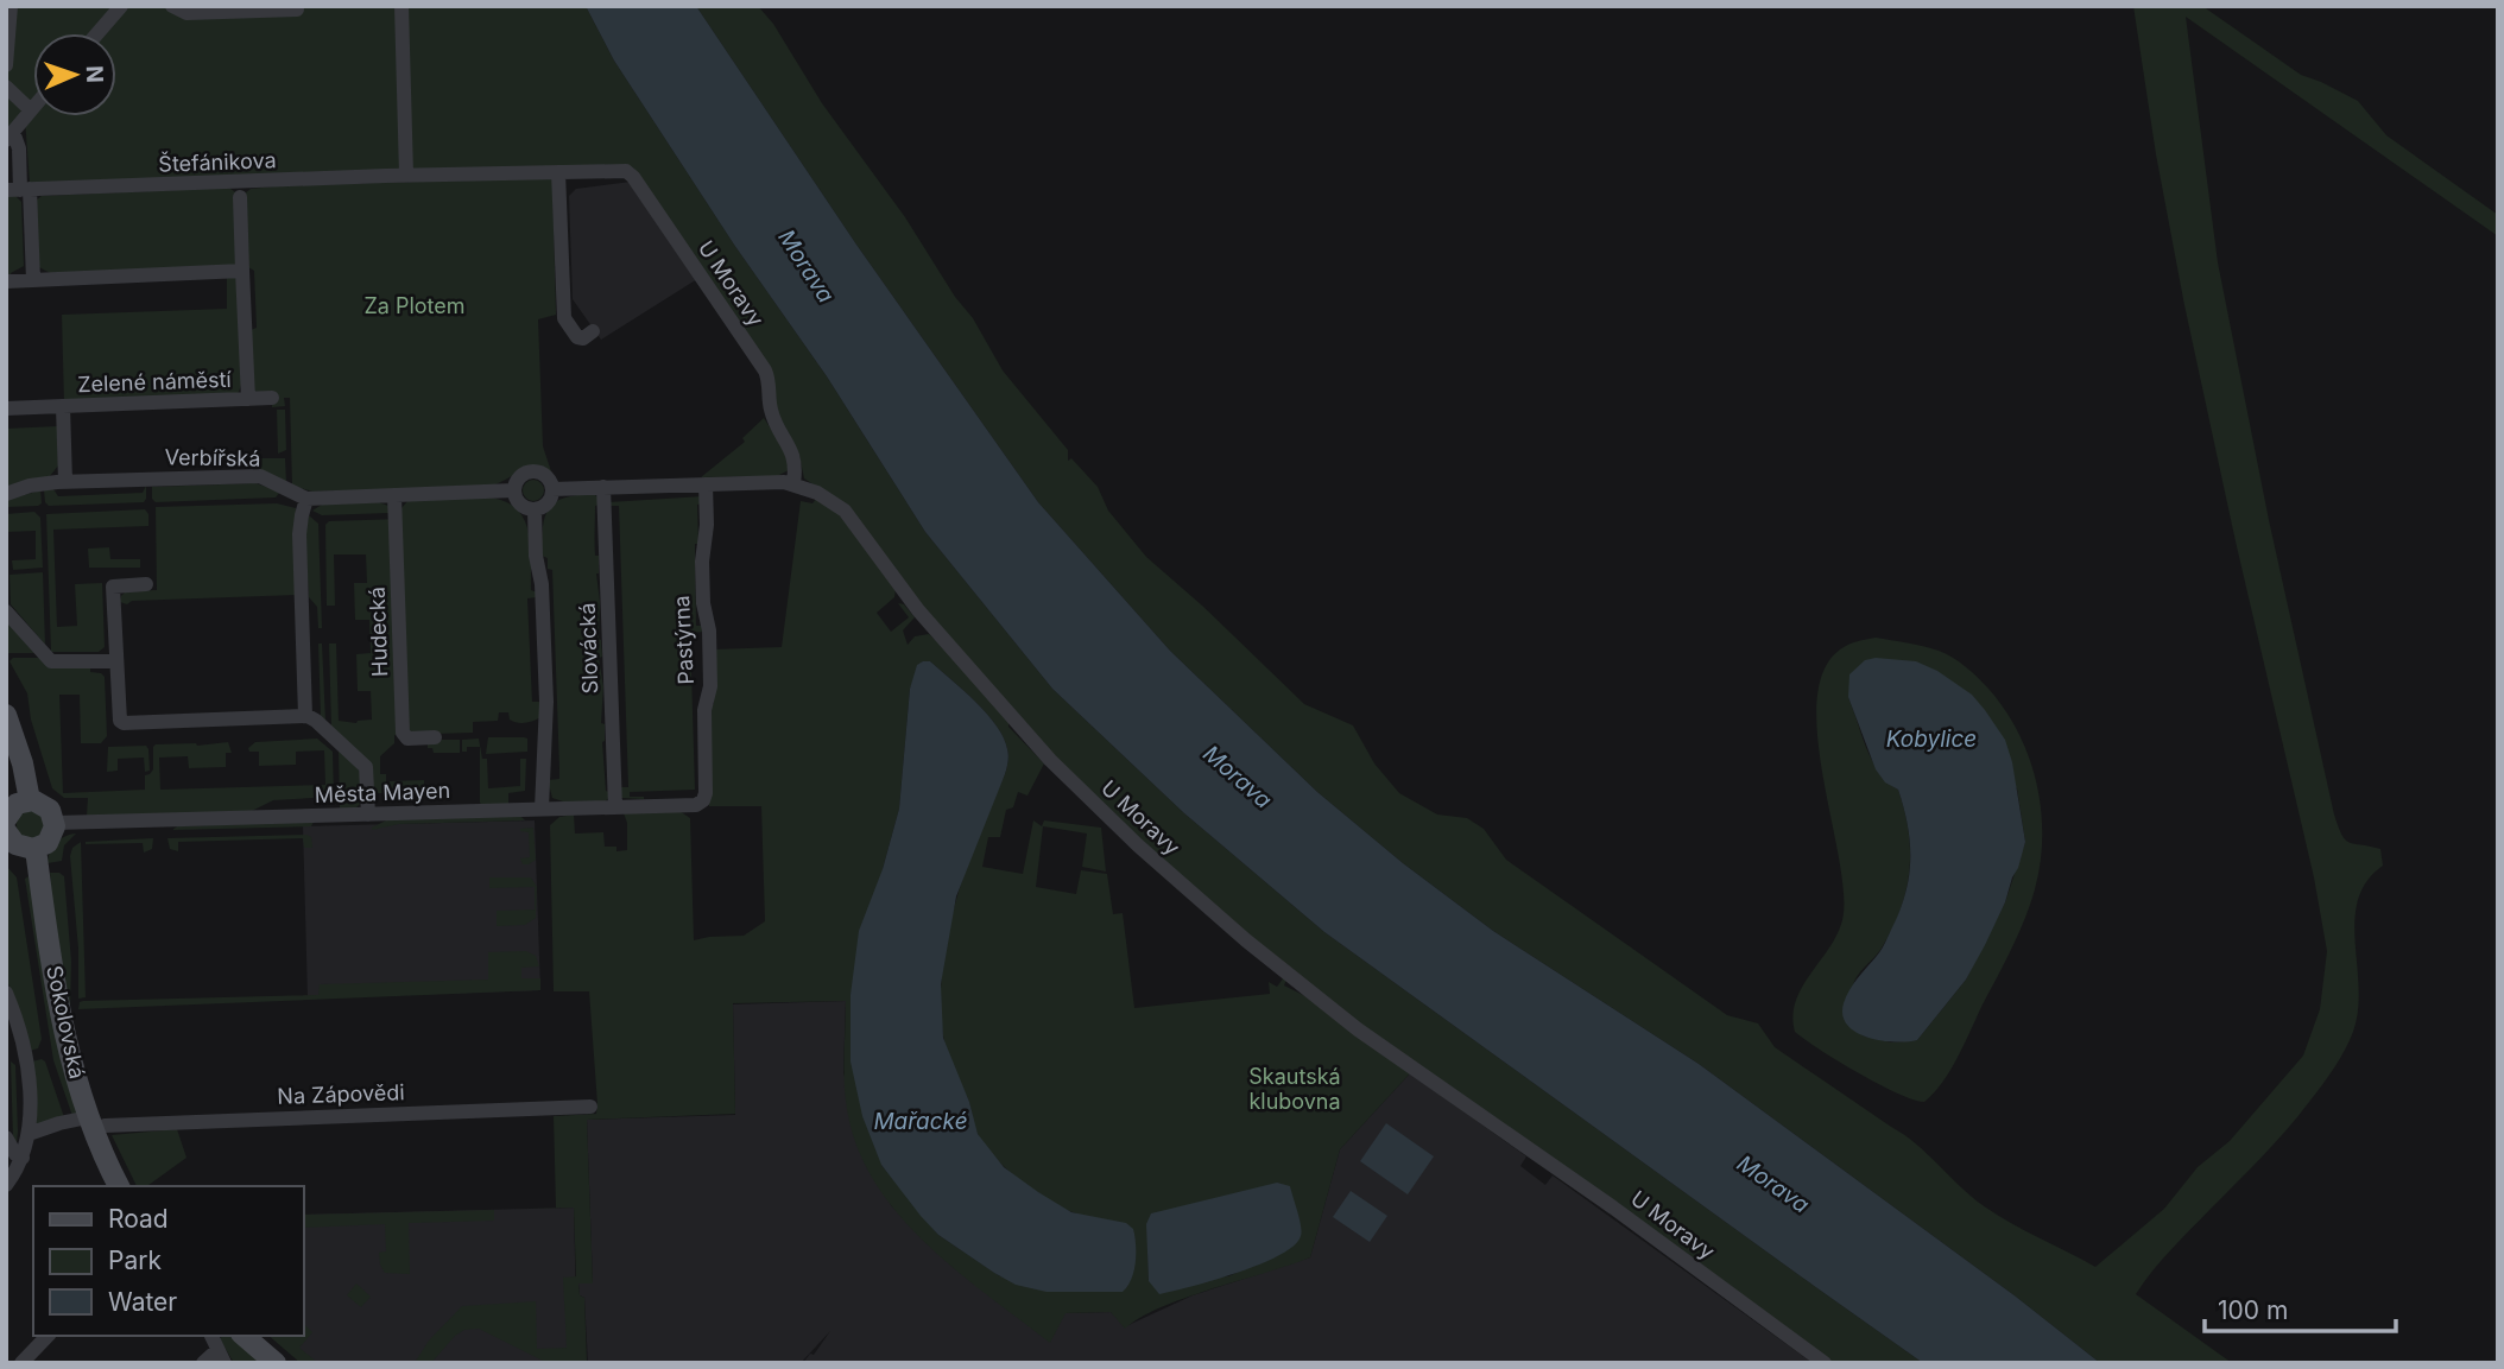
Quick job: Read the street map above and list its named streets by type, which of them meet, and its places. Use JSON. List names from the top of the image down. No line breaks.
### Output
{"streets":{"main road":["Sokolovská"],"street":["Štefánikova","U Moravy","Zelené náměstí","Verbířská","Hudecká","Pastýrna","Slovácká","Města Mayen","Na Zápovědi"]},"crossings":[["Štefánikova","U Moravy"],["Štefánikova","Zelené náměstí"],["Zelené náměstí","Verbířská"],["Verbířská","Hudecká"],["Pastýrna","Města Mayen"],["Slovácká","Města Mayen"],["Sokolovská","Na Zápovědi"]],"water":["Morava","Kobylice","Mařacké"],"parks":["Za Plotem","Skautská klubovna"],"legend":["Road","Park","Water"],"scale_bar":"100 m","north":"right"}
